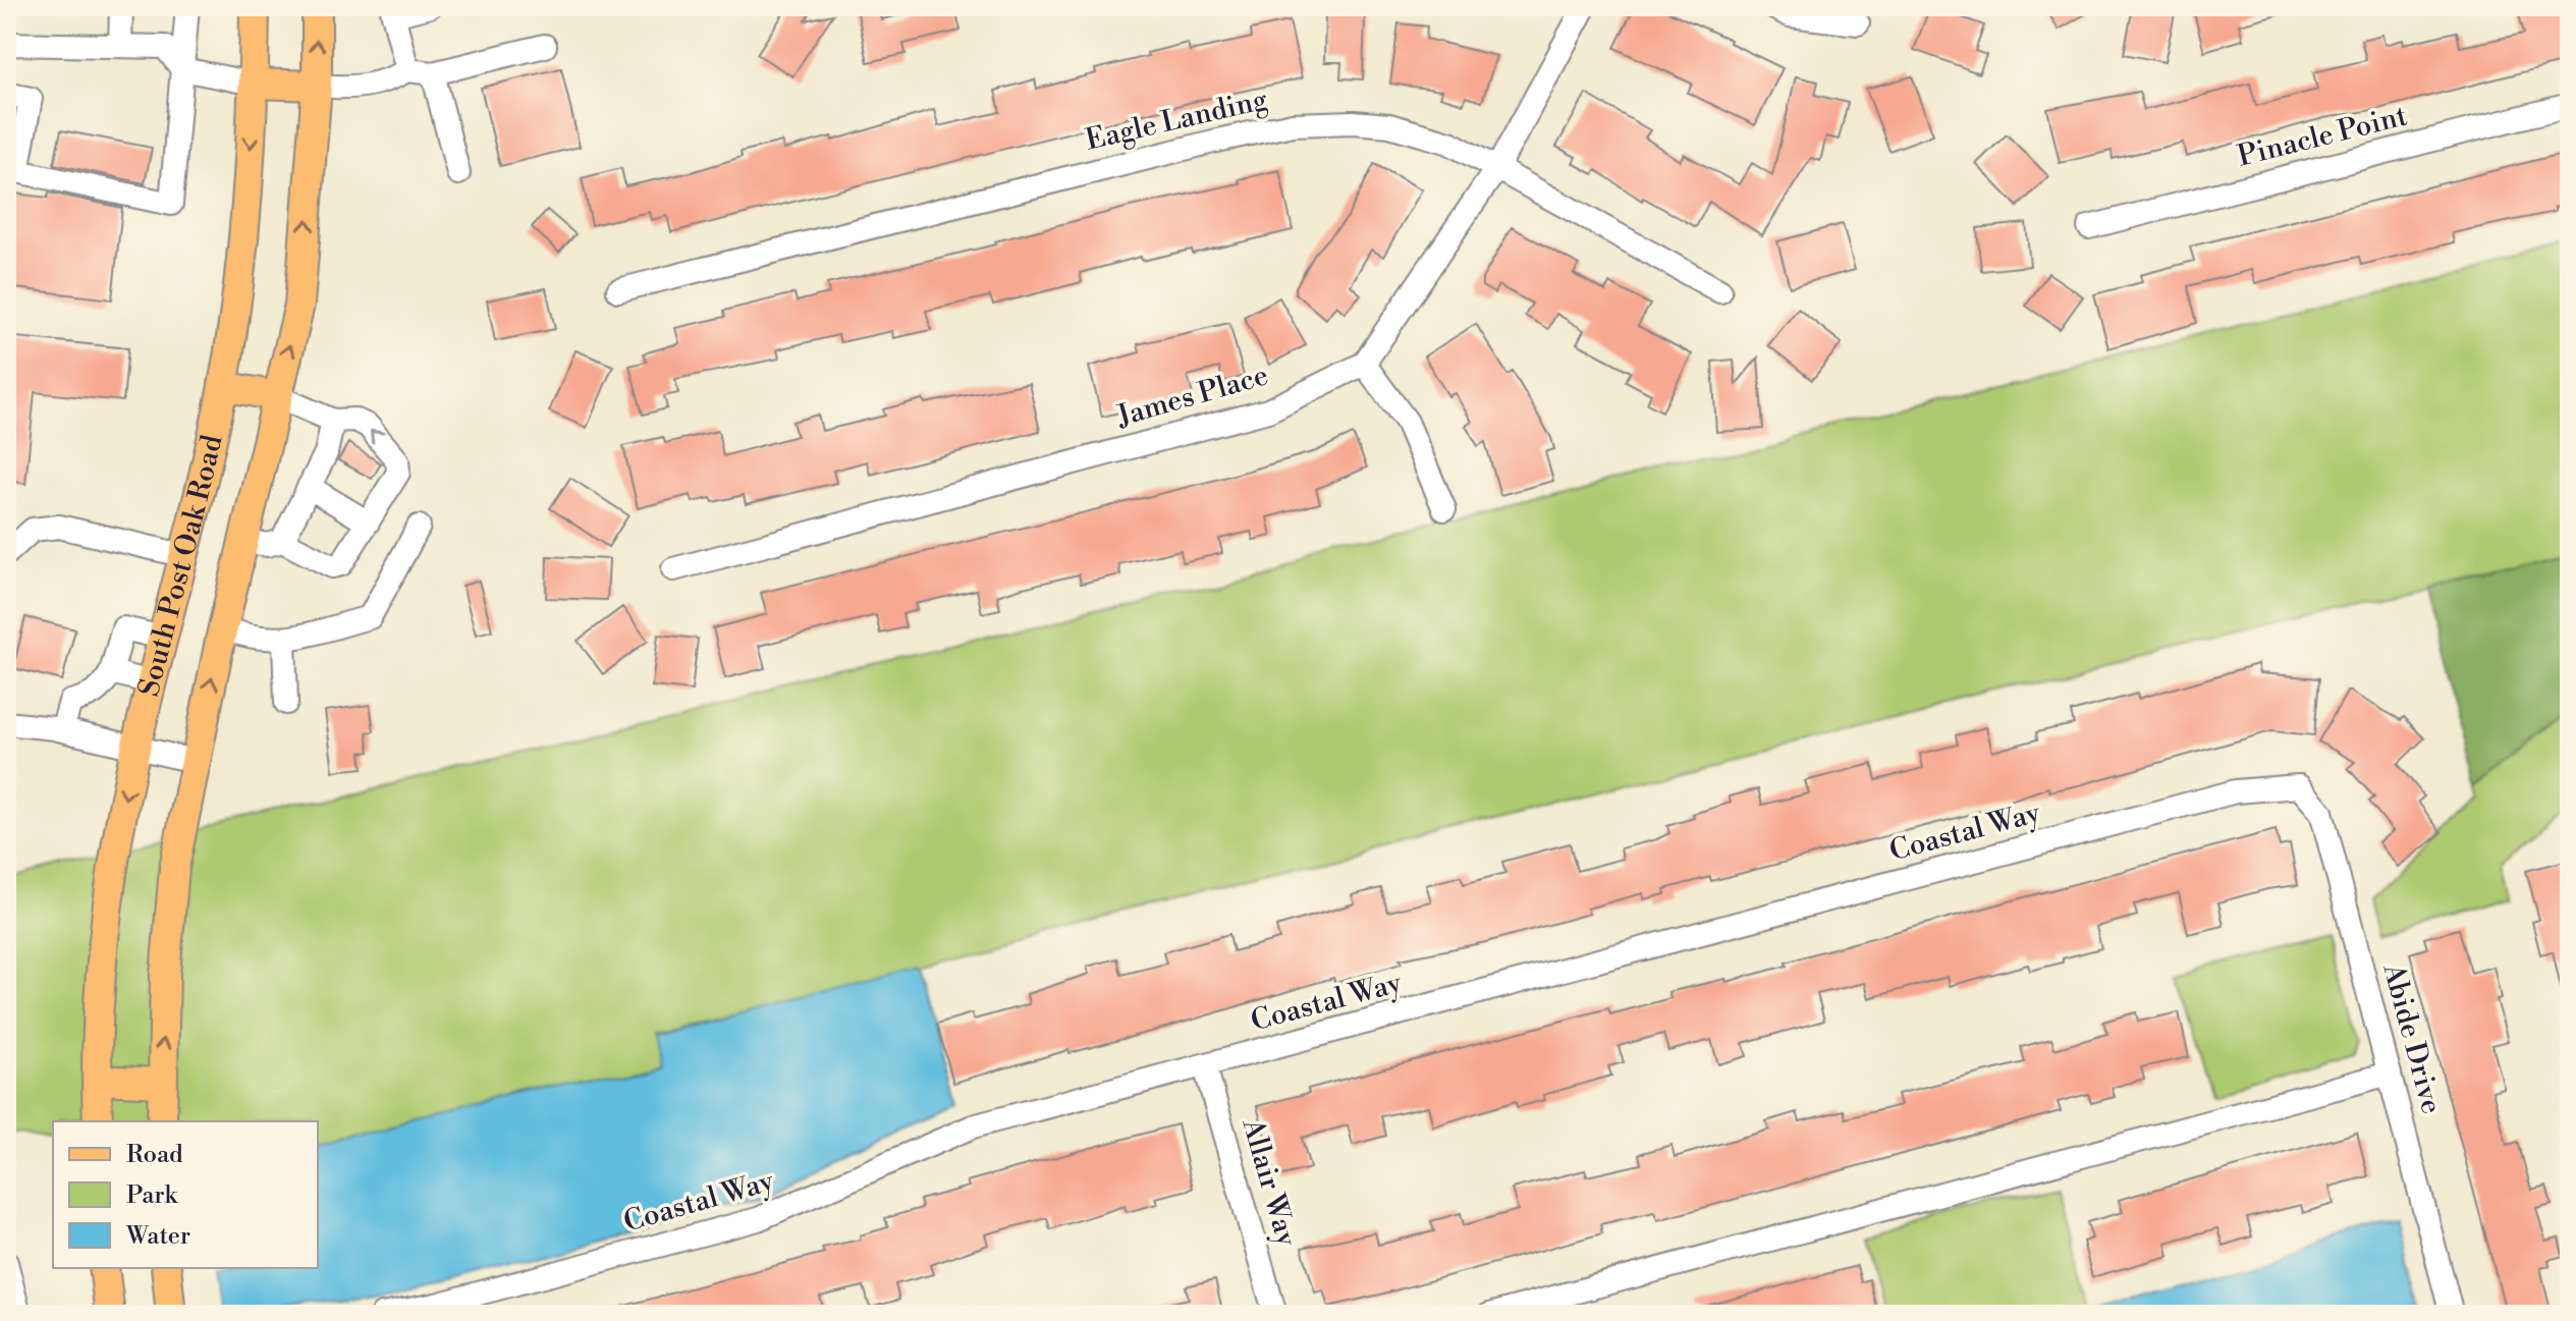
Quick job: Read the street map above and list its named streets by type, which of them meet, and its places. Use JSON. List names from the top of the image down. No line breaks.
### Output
{"streets":{"main road":["South Post Oak Road"],"street":["Eagle Landing","Pinacle Point","James Place","Coastal Way","Abide Drive","Allair Way"]},"crossings":[["Eagle Landing","James Place"],["Coastal Way","Abide Drive"],["Coastal Way","Allair Way"]],"legend":["Road","Park","Water"]}
